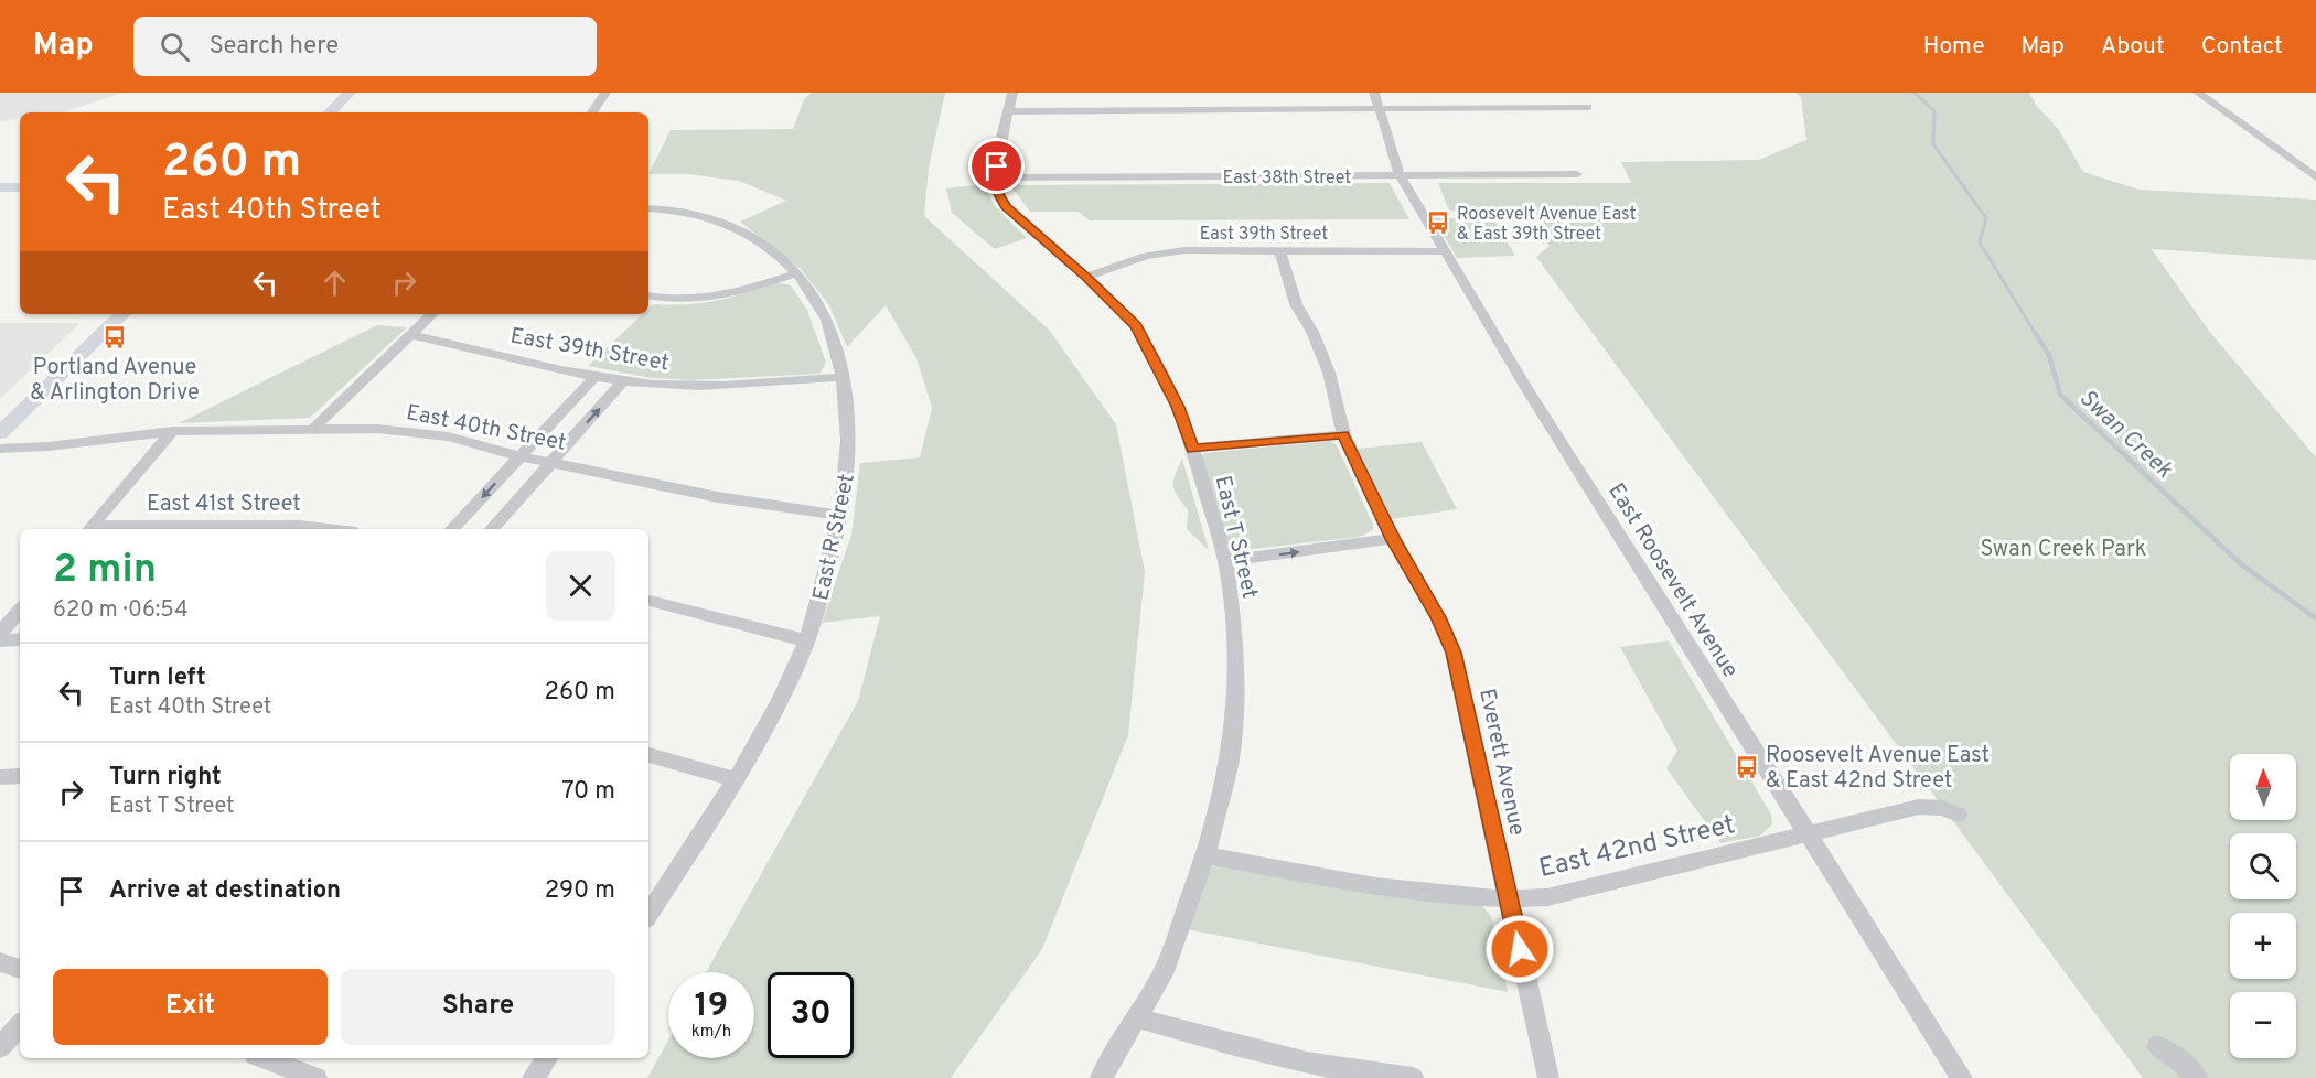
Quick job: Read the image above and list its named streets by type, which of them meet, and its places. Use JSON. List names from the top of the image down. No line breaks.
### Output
{"streets":{"street":["East 38th Street","East 39th Street","East 40th Street","East 41st Street","East R Street","East T Street","East Roosevelt Avenue","Everett Avenue","East 42nd Street"]},"crossings":[["East 38th Street","East T Street"],["East 38th Street","East Roosevelt Avenue"],["East 39th Street","East R Street"],["East 39th Street","East T Street"],["East 39th Street","East Roosevelt Avenue"],["East 39th Street","Everett Avenue"],["East 40th Street","East R Street"],["East T Street","East 42nd Street"],["East Roosevelt Avenue","East 42nd Street"],["Everett Avenue","East 42nd Street"]],"water":["Swan Creek"],"parks":["Swan Creek Park"],"places":{"bus stop":["Roosevelt Avenue East & East 39th Street","Portland Avenue & Arlington Drive","Roosevelt Avenue East & East 42nd Street"]},"north":"top","page":{"header":"Map","search":"Search here","nav":["Home","Map","About","Contact"],"turn":["260 m","East 40th Street"],"heading":["2 min","620 m · 06:54"],"list":[{"name":"Turn left","note":"East 40th Street","value":"260 m"},{"name":"Turn right","note":"East T Street","value":"70 m"},{"name":"Arrive at destination","value":"290 m"}],"map_buttons":["+","−"],"buttons":["Exit","Share"],"speed":"19 km/h","limit":"30"}}
